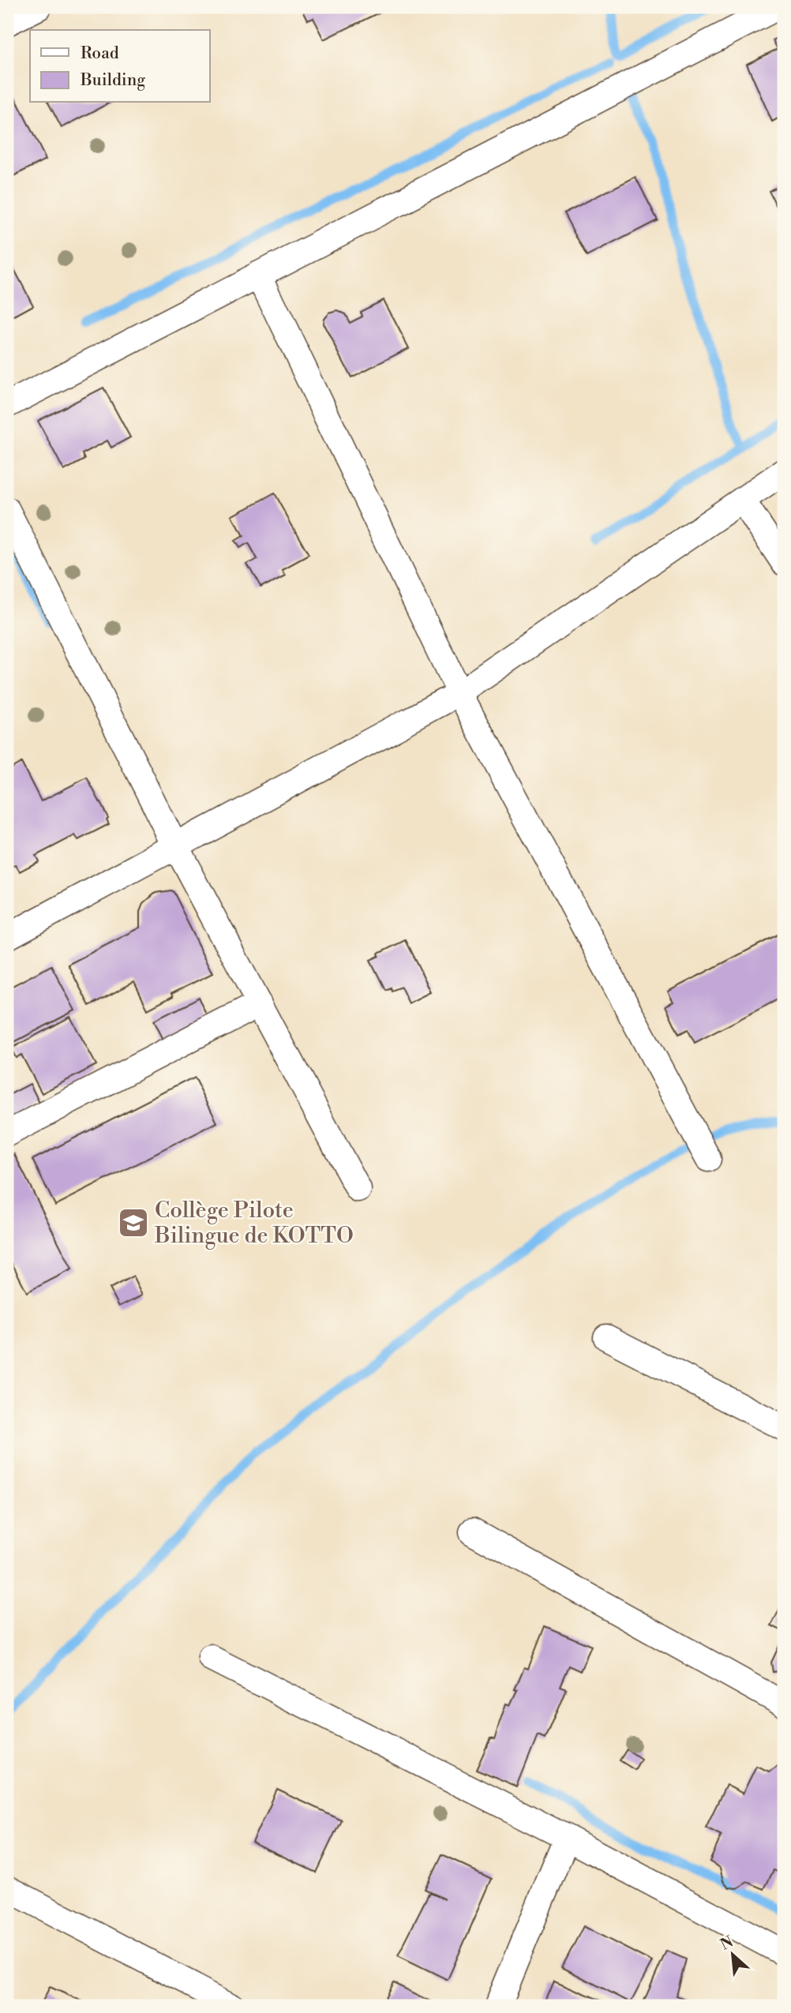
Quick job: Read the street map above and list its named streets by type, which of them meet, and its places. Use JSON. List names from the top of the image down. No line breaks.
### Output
{"places":{"school or university":["Collège Pilote Bilingue de KOTTO"]},"legend":["Road","Building"],"north":"top left"}
